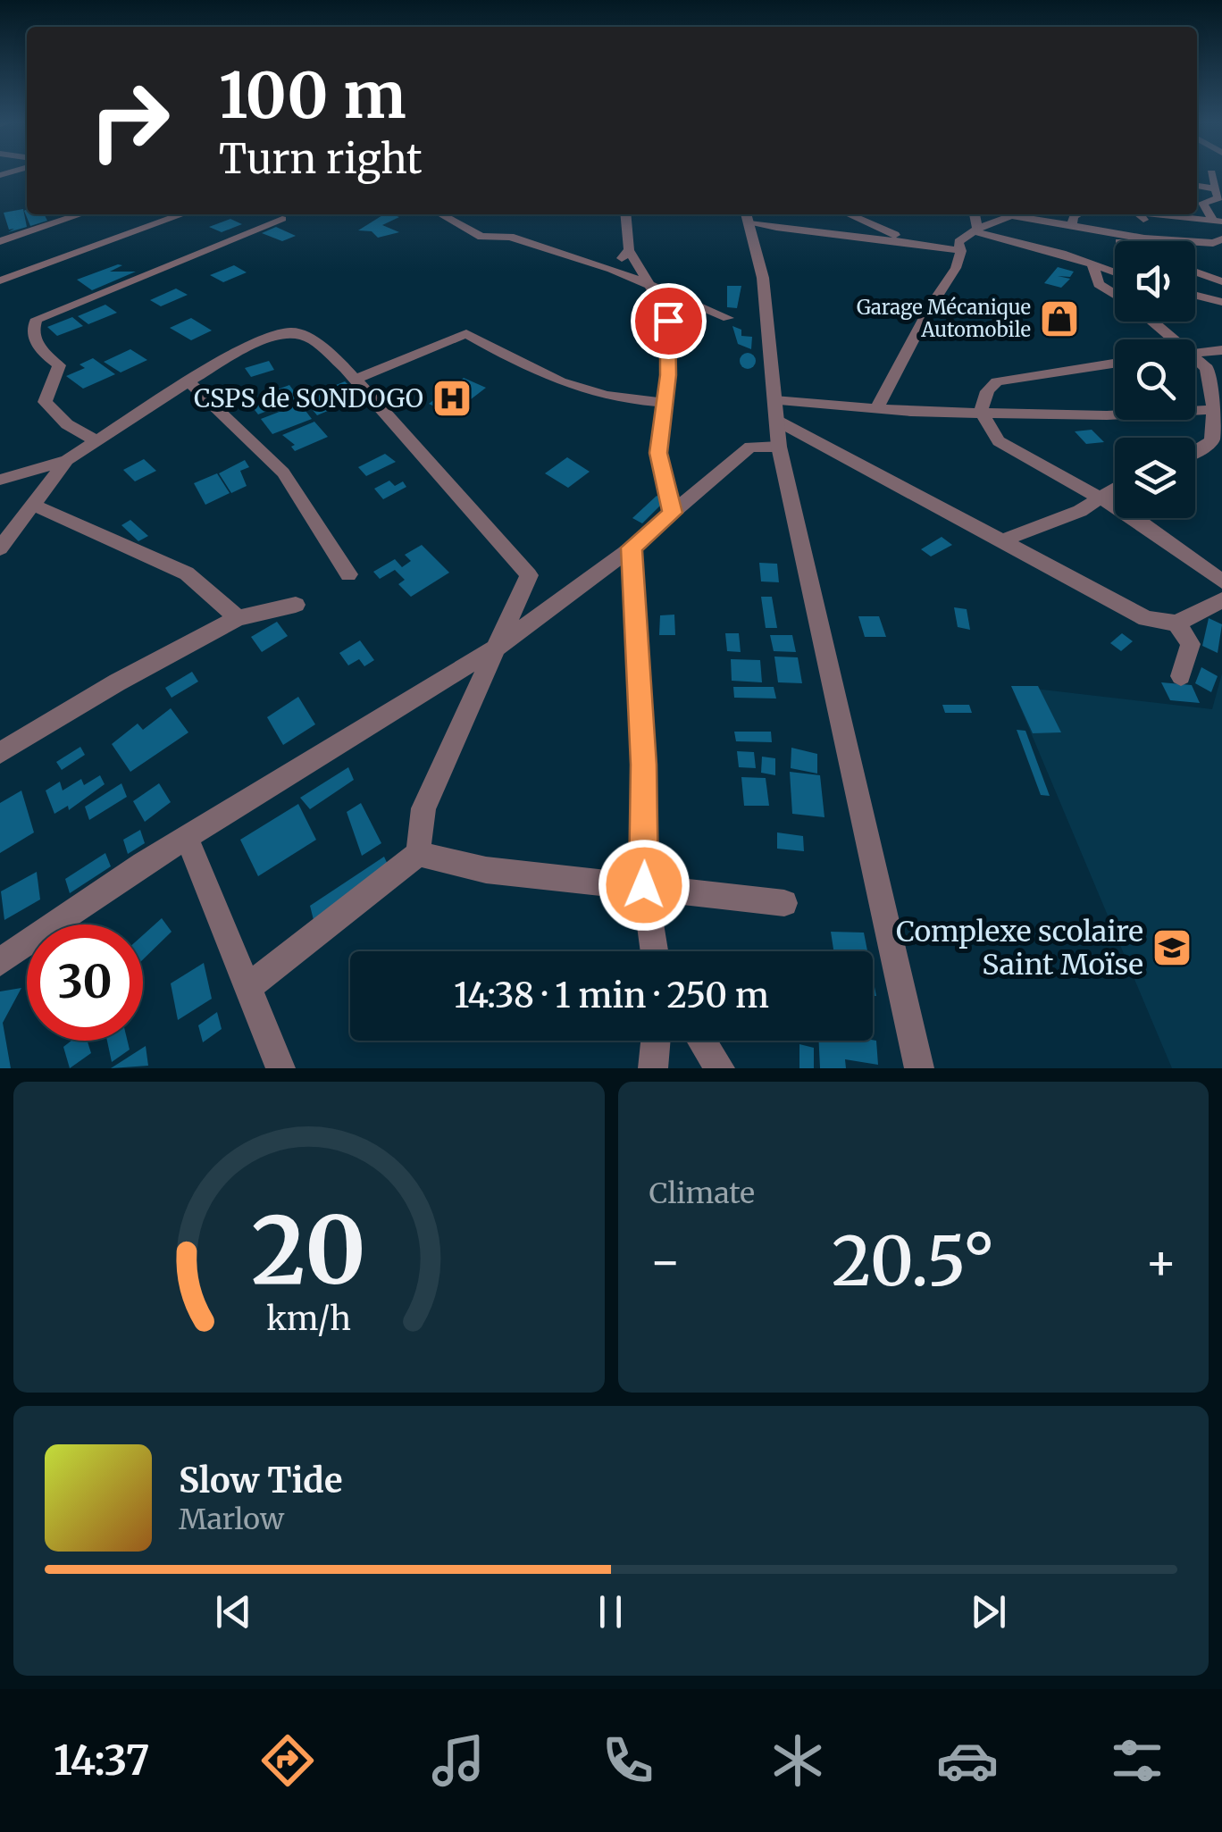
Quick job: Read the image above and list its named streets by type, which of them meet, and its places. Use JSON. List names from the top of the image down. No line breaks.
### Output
{"places":{"shop":["Garage Mécanique Automobile"],"hospital":["CSPS de SONDOGO"],"school or university":["Complexe scolaire Saint Moïse"]},"page":{"turn":["100 m","Turn right"],"limit":"30","trip":"14:38 · 1 min · 250 m","tile":"Climate","heat":["−","20.5°","+"],"song":["Slow Tide","Marlow"],"tabs":"14:37","gauge":["20","km/h"]}}
